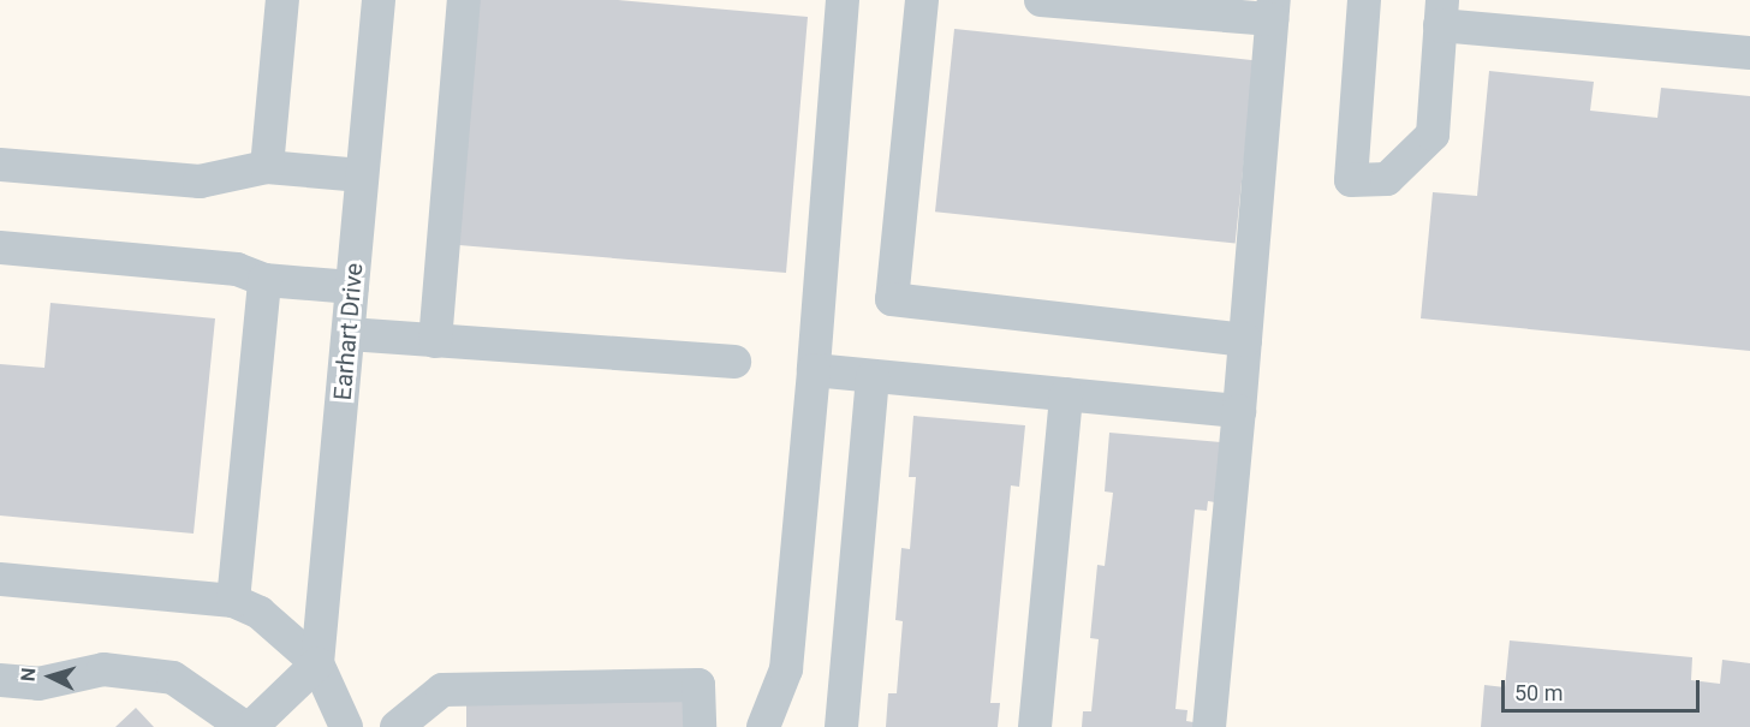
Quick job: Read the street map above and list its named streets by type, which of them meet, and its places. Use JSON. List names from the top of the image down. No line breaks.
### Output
{"streets":{"street":["Earhart Drive"]},"scale_bar":"50 m","north":"left"}
